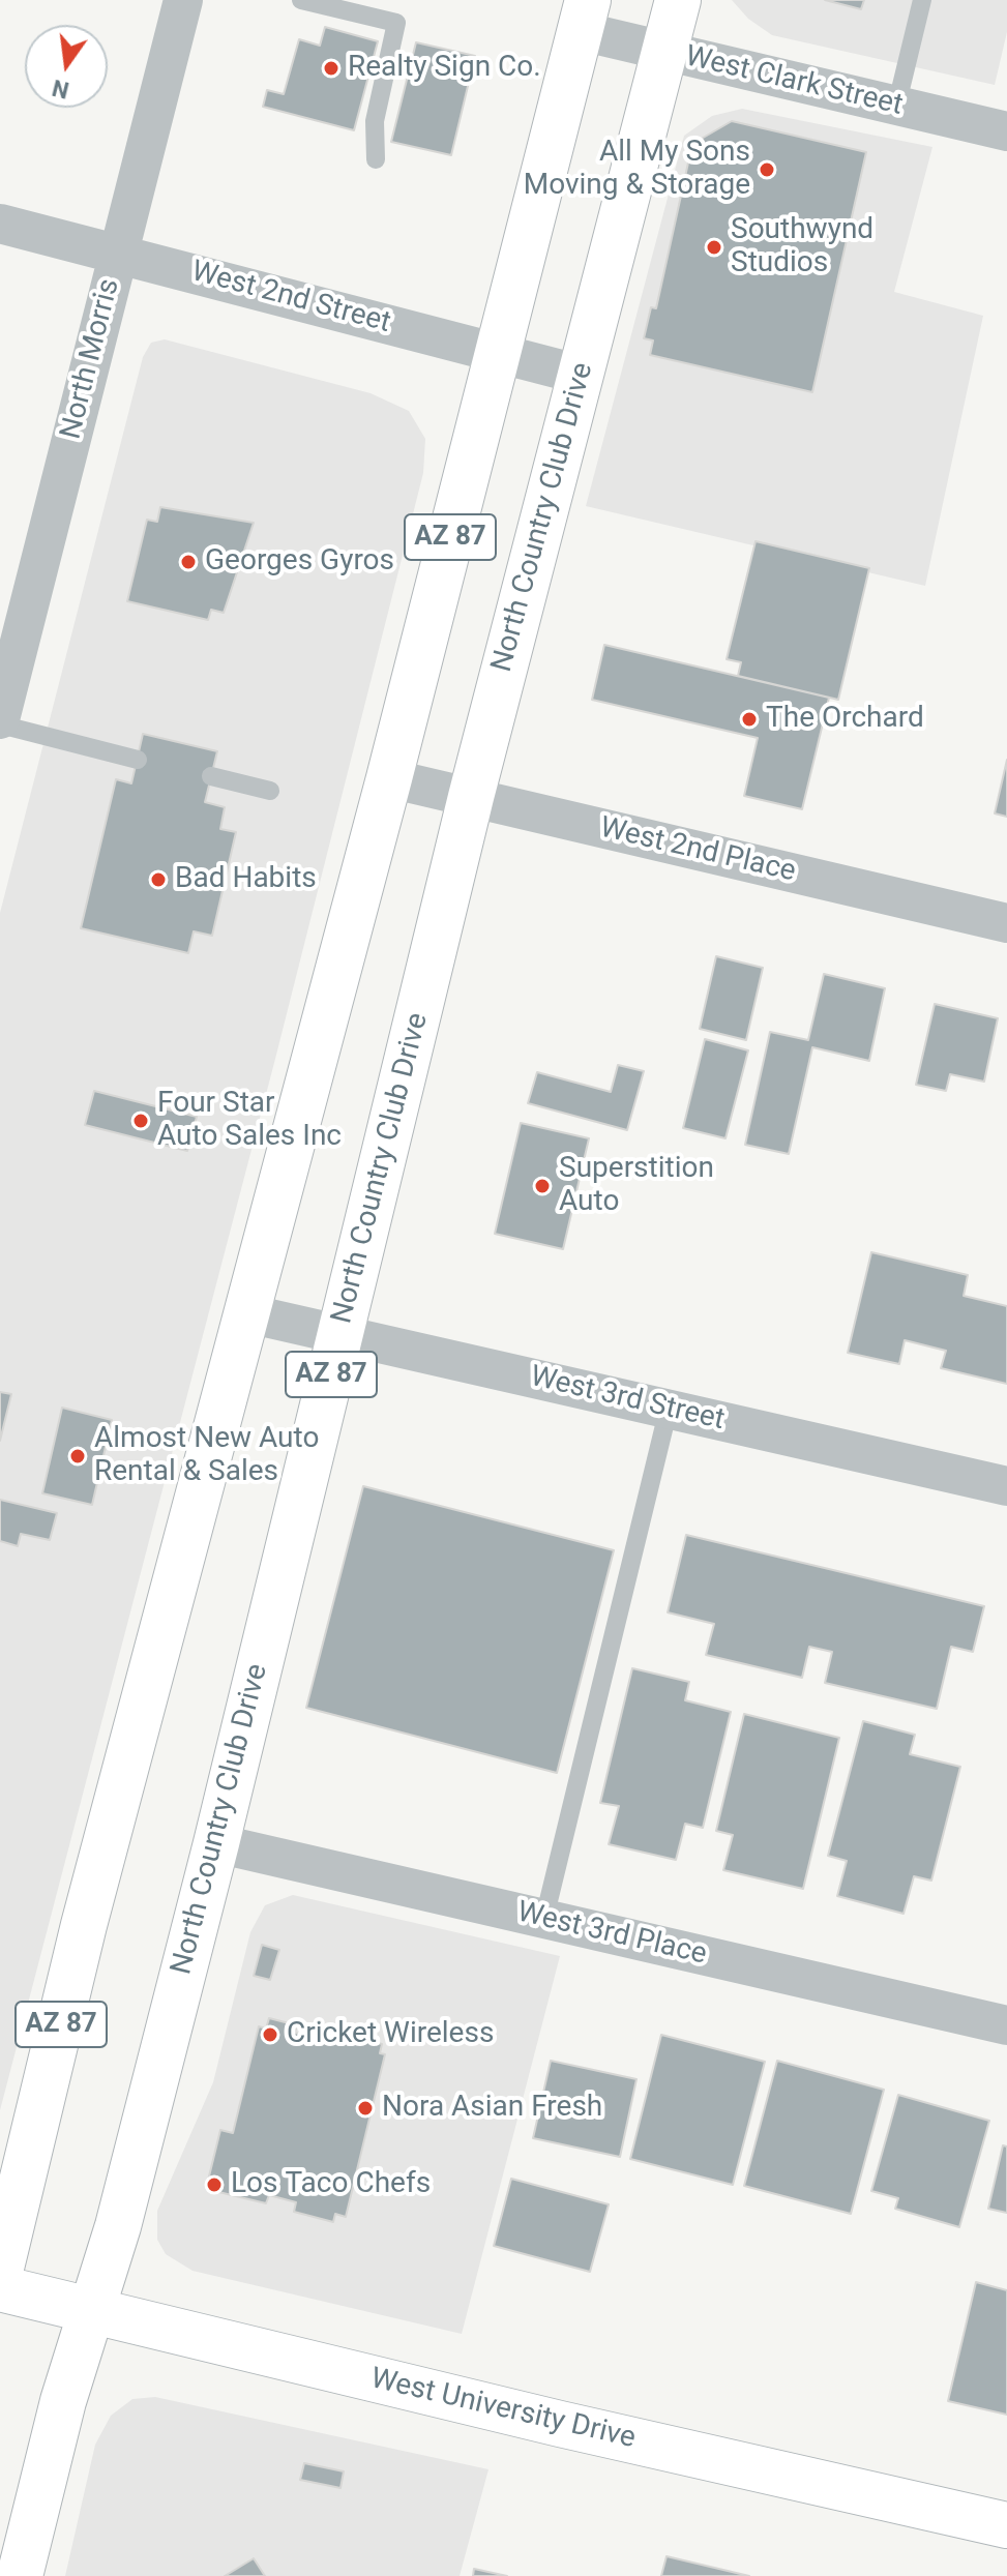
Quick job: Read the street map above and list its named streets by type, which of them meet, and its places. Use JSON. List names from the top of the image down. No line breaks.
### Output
{"streets":{"main road":["North Country Club Drive","AZ 87","West University Drive"],"street":["West Clark Street","West 2nd Street","North Morris","West 2nd Place","West 3rd Street","West 3rd Place"]},"crossings":[["West Clark Street","North Country Club Drive"],["West Clark Street","AZ 87"],["West 2nd Street","North Morris"],["West 2nd Street","North Country Club Drive"],["West 2nd Street","AZ 87"],["North Country Club Drive","West 2nd Place"],["North Country Club Drive","West 3rd Street"],["North Country Club Drive","West 3rd Place"],["North Country Club Drive","West University Drive"],["AZ 87","West 2nd Place"],["AZ 87","West 3rd Street"]],"places":["Realty Sign Co.","All My Sons Moving & Storage","Southwynd Studios","Georges Gyros","The Orchard","Bad Habits","Four Star Auto Sales Inc","Superstition Auto","Almost New Auto Rental & Sales","Cricket Wireless","Nora Asian Fresh","Los Taco Chefs"],"north":"bottom"}
